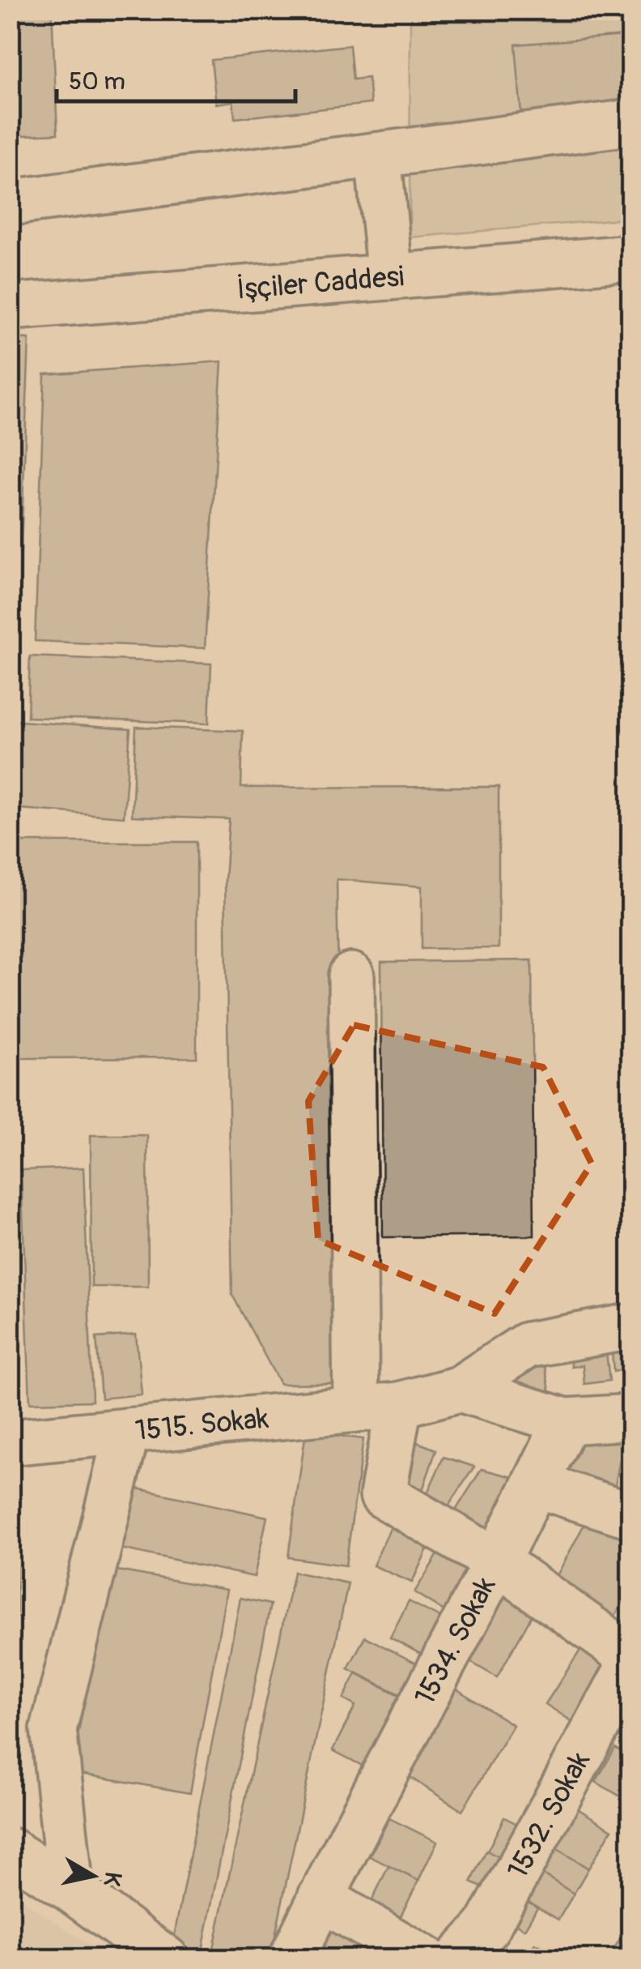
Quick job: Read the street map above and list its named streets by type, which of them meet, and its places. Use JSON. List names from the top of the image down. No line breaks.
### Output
{"streets":{"street":["İşçiler Caddesi","1515. Sokak","1534. Sokak","1532. Sokak"]},"scale_bar":"50 m","north":"right"}
